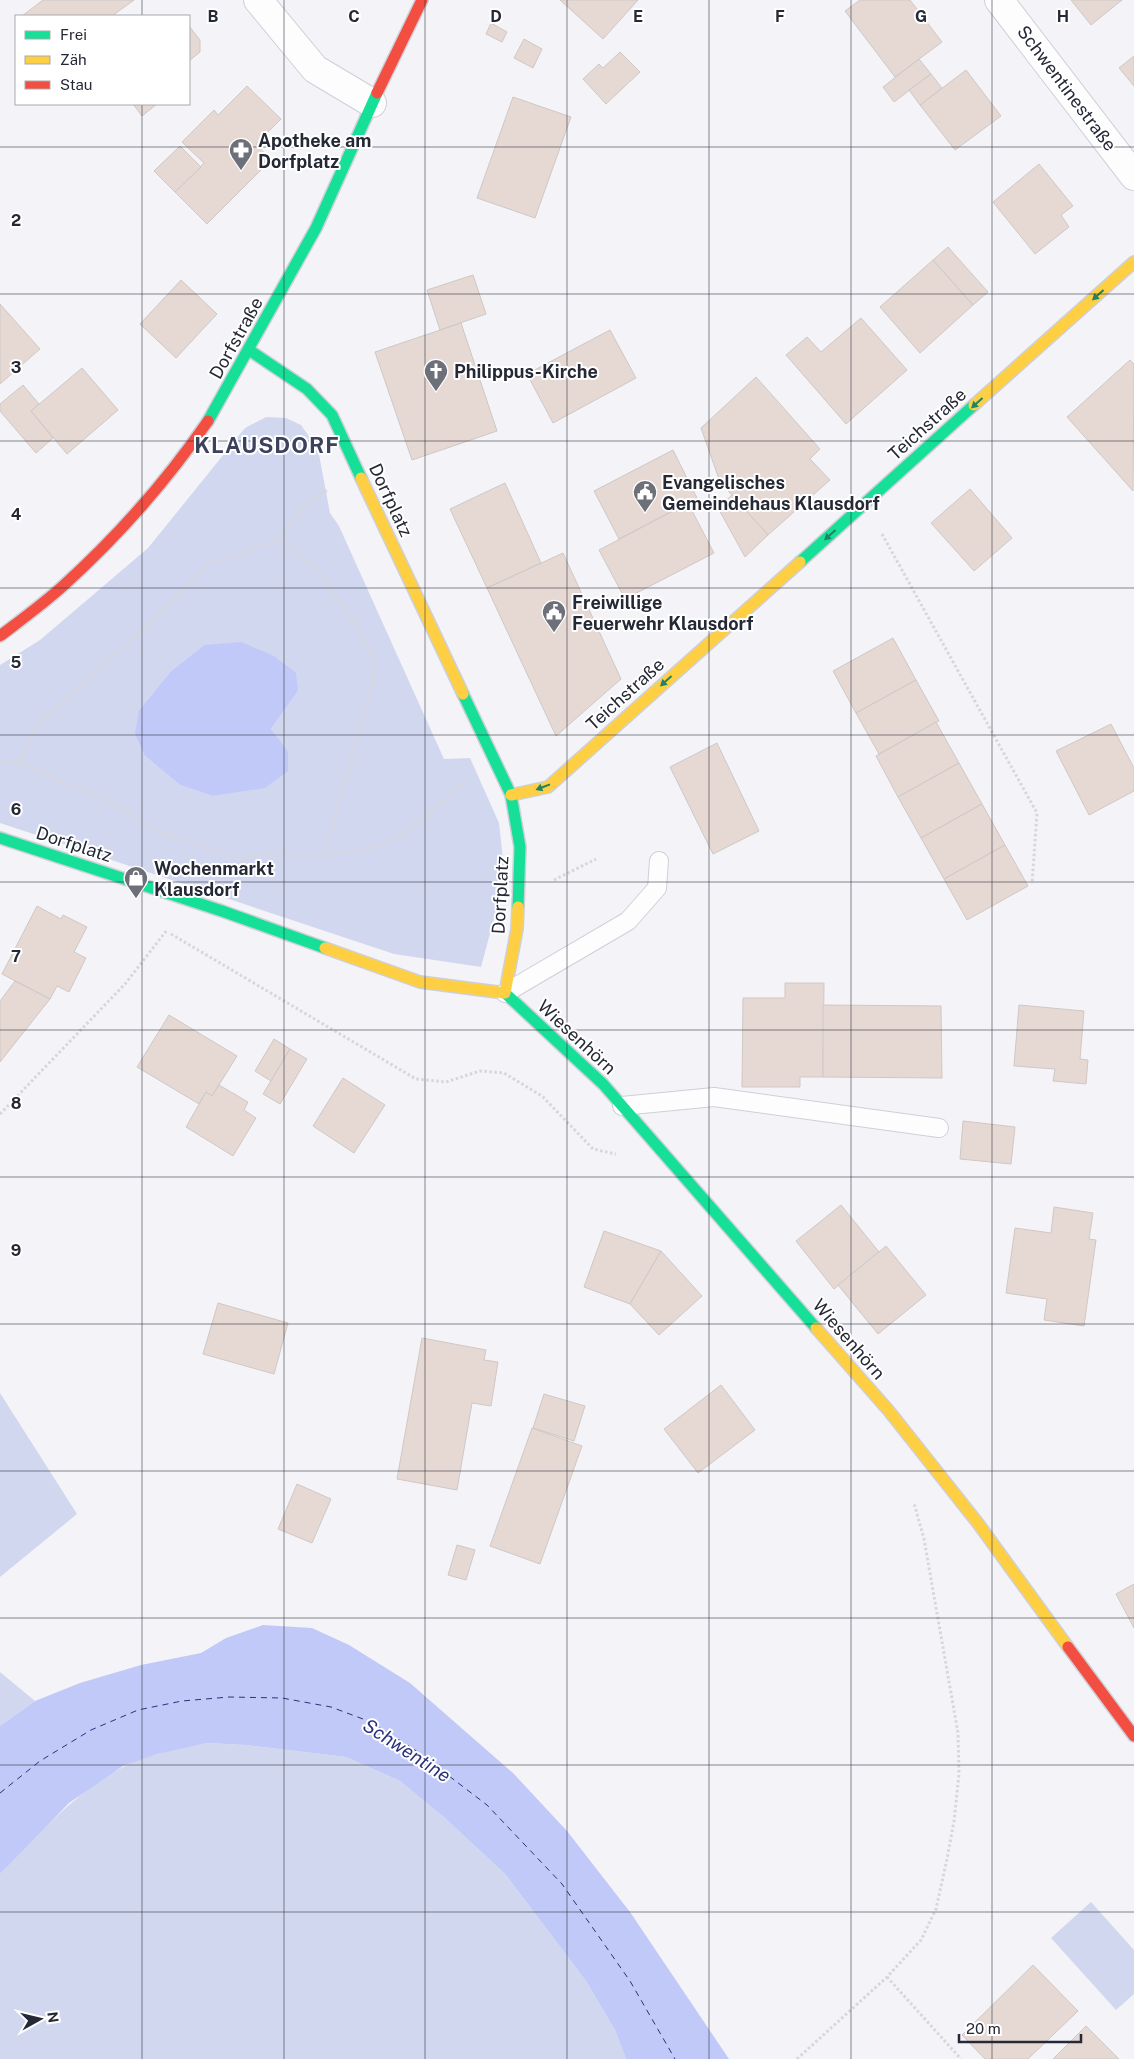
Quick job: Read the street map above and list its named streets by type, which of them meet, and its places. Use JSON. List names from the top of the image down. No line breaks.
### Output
{"streets":{"street":["Schwentinestraße","Dorfstraße","Teichstraße","Dorfplatz","Wiesenhörn"]},"crossings":[["Dorfstraße","Dorfplatz"],["Teichstraße","Dorfplatz"],["Dorfplatz","Wiesenhörn"]],"one_way":["Teichstraße"],"districts":["KLAUSDORF"],"water":["Schwentine"],"places":{"pharmacy":["Apotheke am Dorfplatz"],"church":["Philippus-Kirche"],"public building":["Evangelisches Gemeindehaus Klausdorf","Freiwillige Feuerwehr Klausdorf"],"shop":["Wochenmarkt Klausdorf"]},"legend":["Frei","Zäh","Stau"],"scale_bar":"20 m","north":"right","grid":{"columns":["B","C","D","E","F","G","H"],"rows":["2","3","4","5","6","7","8","9"]}}
